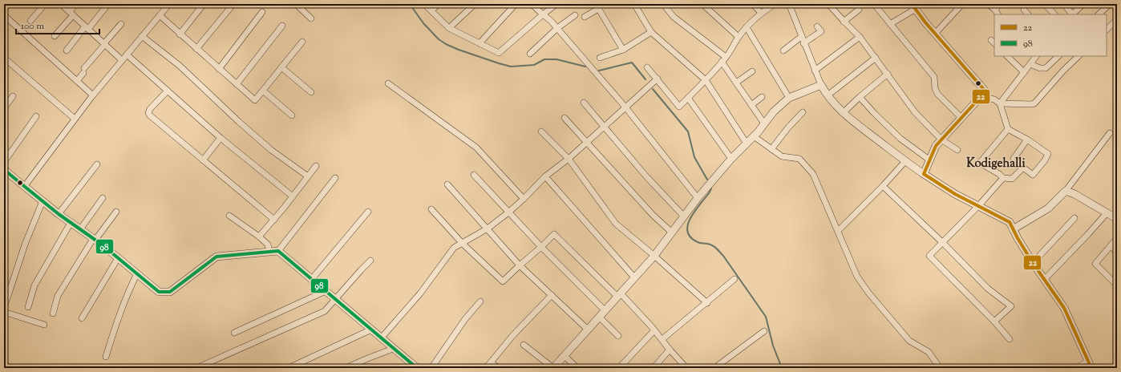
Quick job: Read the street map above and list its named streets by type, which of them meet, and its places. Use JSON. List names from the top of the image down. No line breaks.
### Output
{"districts":["Kodigehalli"],"lines":["transit line 22","transit line 98"],"legend":["22","98"],"scale_bar":"100 m"}
